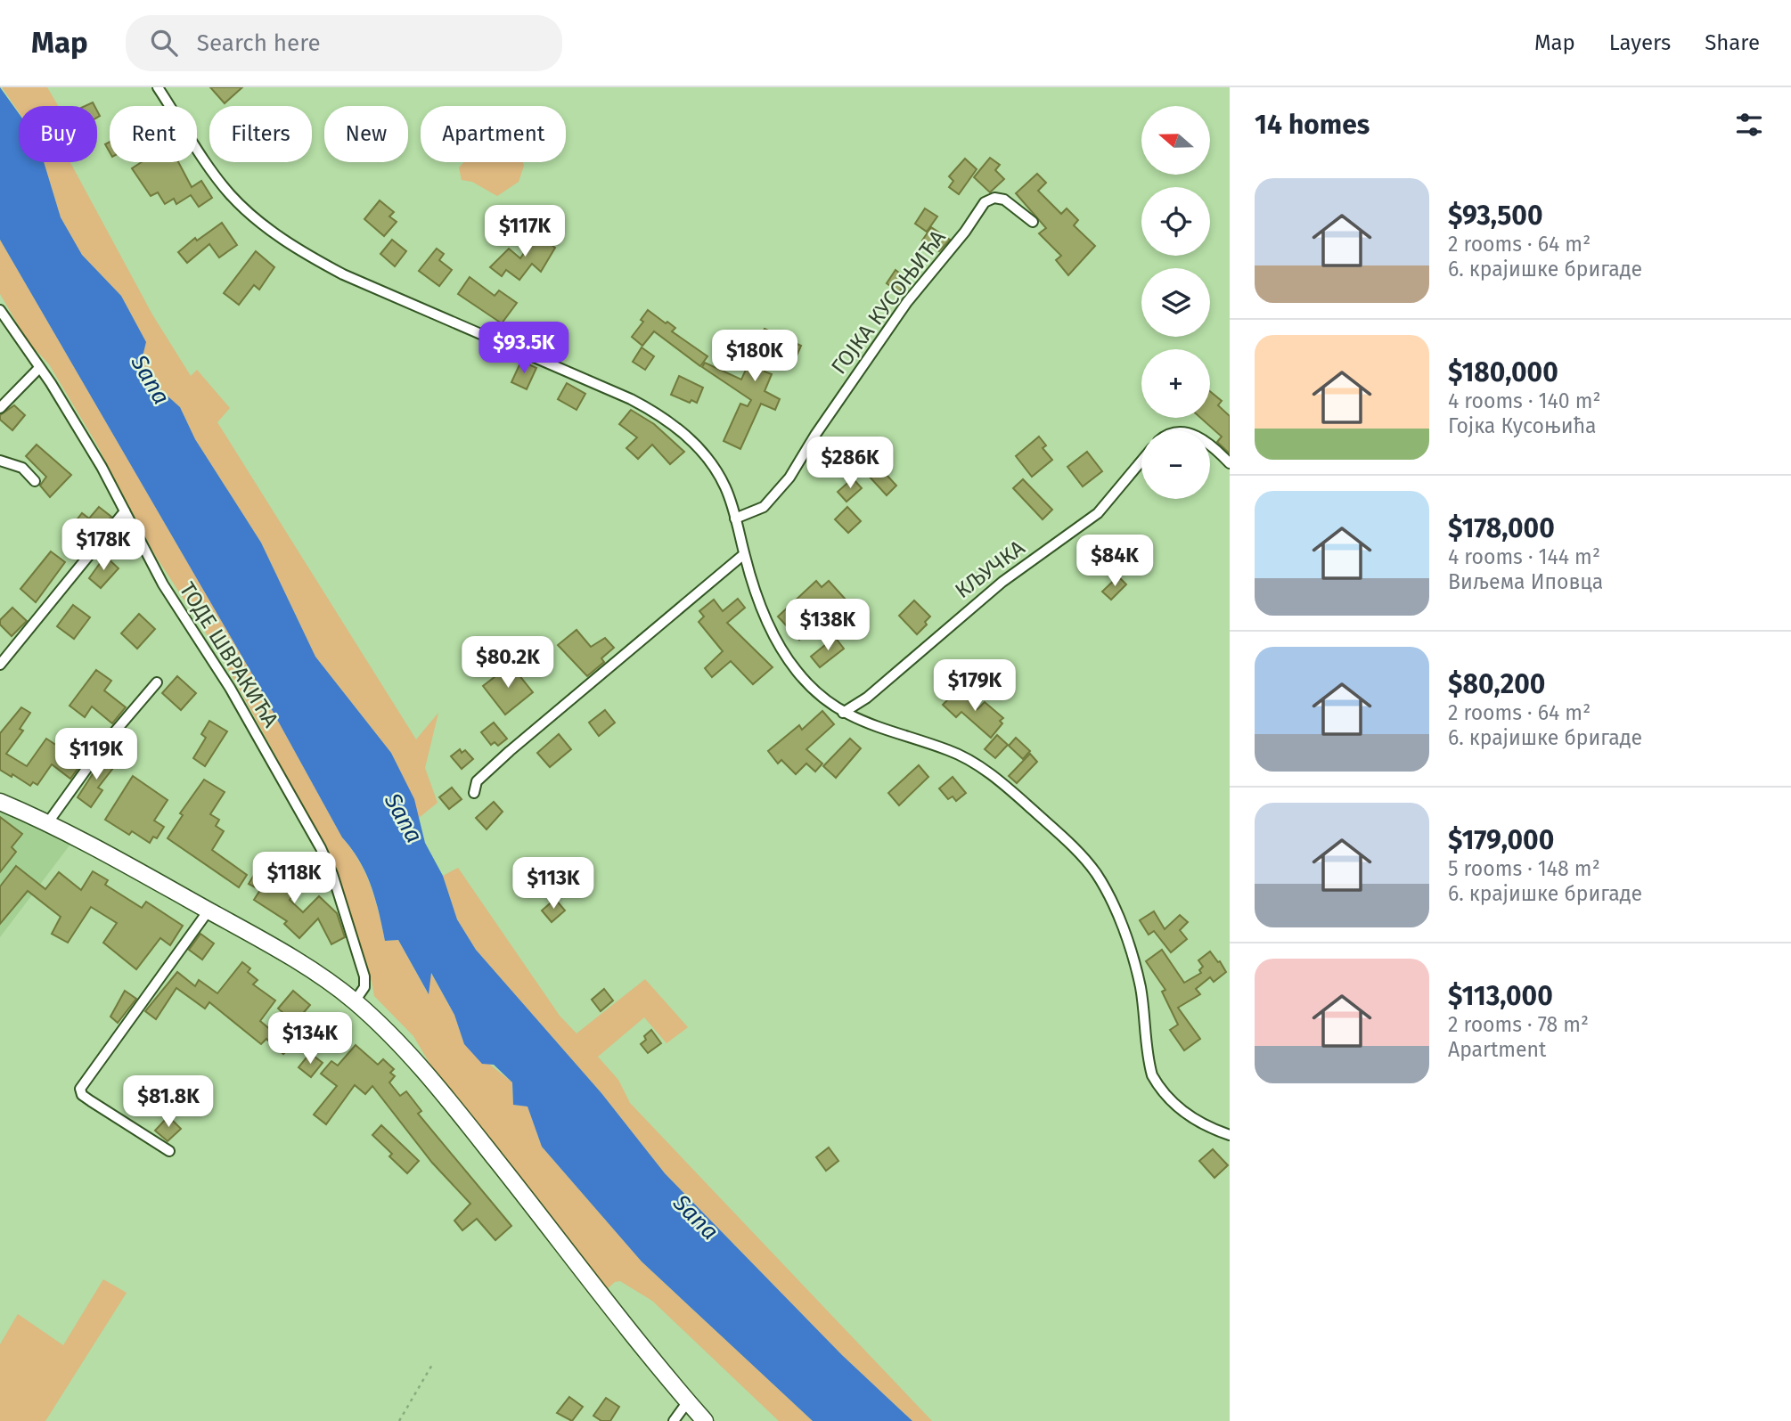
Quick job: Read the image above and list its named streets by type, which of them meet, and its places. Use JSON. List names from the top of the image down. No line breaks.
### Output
{"streets":{"street":["ГОЈКА КУСОЊИЋА","КЉУЧКА","ТОДЕ ШВРАКИЋА"]},"water":["Sana"],"north":"left","page":{"header":"Map","search":"Search here","nav":["Map","Layers","Share"],"heading":"14 homes","map_buttons":["+","−"],"chip":["Buy","Rent","Filters","New","Apartment"],"list":[{"name":"$93,500","note":"2 rooms · 64 m² · 6. крајишке бригаде"},{"name":"$180,000","note":"4 rooms · 140 m² · Гојка Кусоњића"},{"name":"$178,000","note":"4 rooms · 144 m² · Виљема Иповца"},{"name":"$80,200","note":"2 rooms · 64 m² · 6. крајишке бригаде"},{"name":"$179,000","note":"5 rooms · 148 m² · 6. крајишке бригаде"},{"name":"$113,000","note":"2 rooms · 78 m² · Apartment"}],"price":["$117K","$93.5K","$180K","$286K","$178K","$84K","$138K","$80.2K","$179K","$119K","$118K","$113K","$134K","$81.8K"]}}
